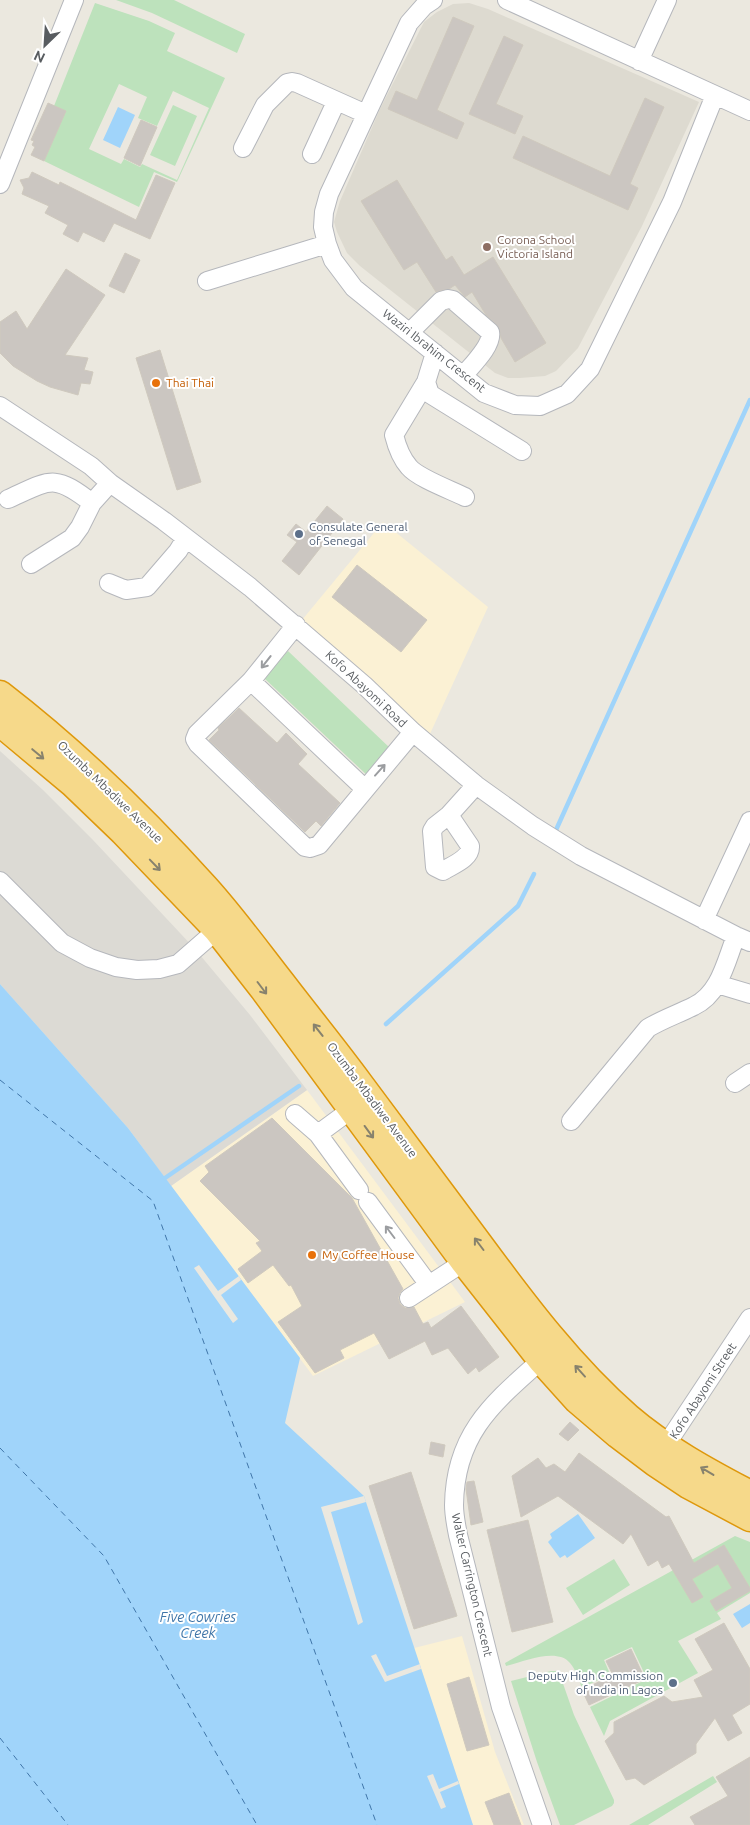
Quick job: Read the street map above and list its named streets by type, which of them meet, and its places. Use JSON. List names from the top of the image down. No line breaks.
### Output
{"streets":{"highway":["Ozumba Mbadiwe Avenue"],"street":["Waziri Ibrahim Crescent","Kofo Abayomi Road","Kofo Abayomi Street","Walter Carrington Crescent"]},"crossings":[["Ozumba Mbadiwe Avenue","Kofo Abayomi Street"],["Ozumba Mbadiwe Avenue","Walter Carrington Crescent"]],"water":["Five Cowries Creek"],"places":["Corona School Victoria Island","Thai Thai","Consulate General of Senegal","My Coffee House","Deputy High Commission of India in Lagos"],"north":"bottom left"}
